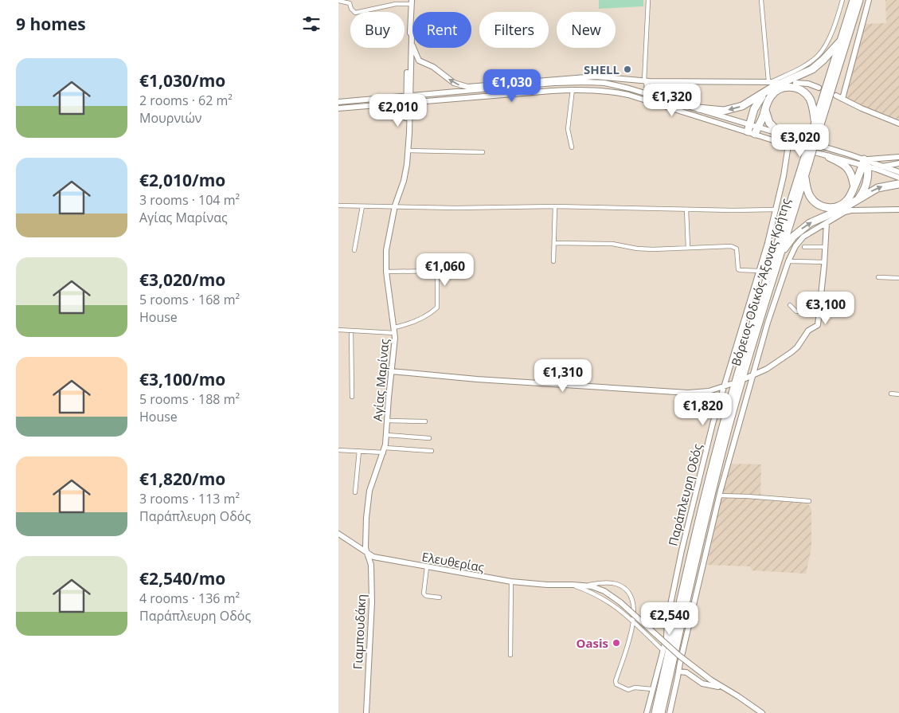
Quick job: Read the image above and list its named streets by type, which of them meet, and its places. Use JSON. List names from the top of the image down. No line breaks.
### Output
{"streets":{"highway":["Βόρειος Οδικός Άξονας Κρήτης"],"street":["Αγίας Μαρίνας","Παράπλευρη Οδός","Ελευθερίας","Γιαμπουδάκη"]},"crossings":[["Αγίας Μαρίνας","Ελευθερίας"],["Αγίας Μαρίνας","Γιαμπουδάκη"],["Ελευθερίας","Γιαμπουδάκη"]],"places":["SHELL","Oasis"],"page":{"heading":"9 homes","chip":["Buy","Rent","Filters","New"],"list":[{"name":"€1,030/mo","note":"2 rooms · 62 m² · Μουρνιών"},{"name":"€2,010/mo","note":"3 rooms · 104 m² · Αγίας Μαρίνας"},{"name":"€3,020/mo","note":"5 rooms · 168 m² · House"},{"name":"€3,100/mo","note":"5 rooms · 188 m² · House"},{"name":"€1,820/mo","note":"3 rooms · 113 m² · Παράπλευρη Οδός"},{"name":"€2,540/mo","note":"4 rooms · 136 m² · Παράπλευρη Οδός"}],"price":["€1,030","€1,320","€2,010","€3,020","€1,060","€3,100","€1,310","€1,820","€2,540"]}}
